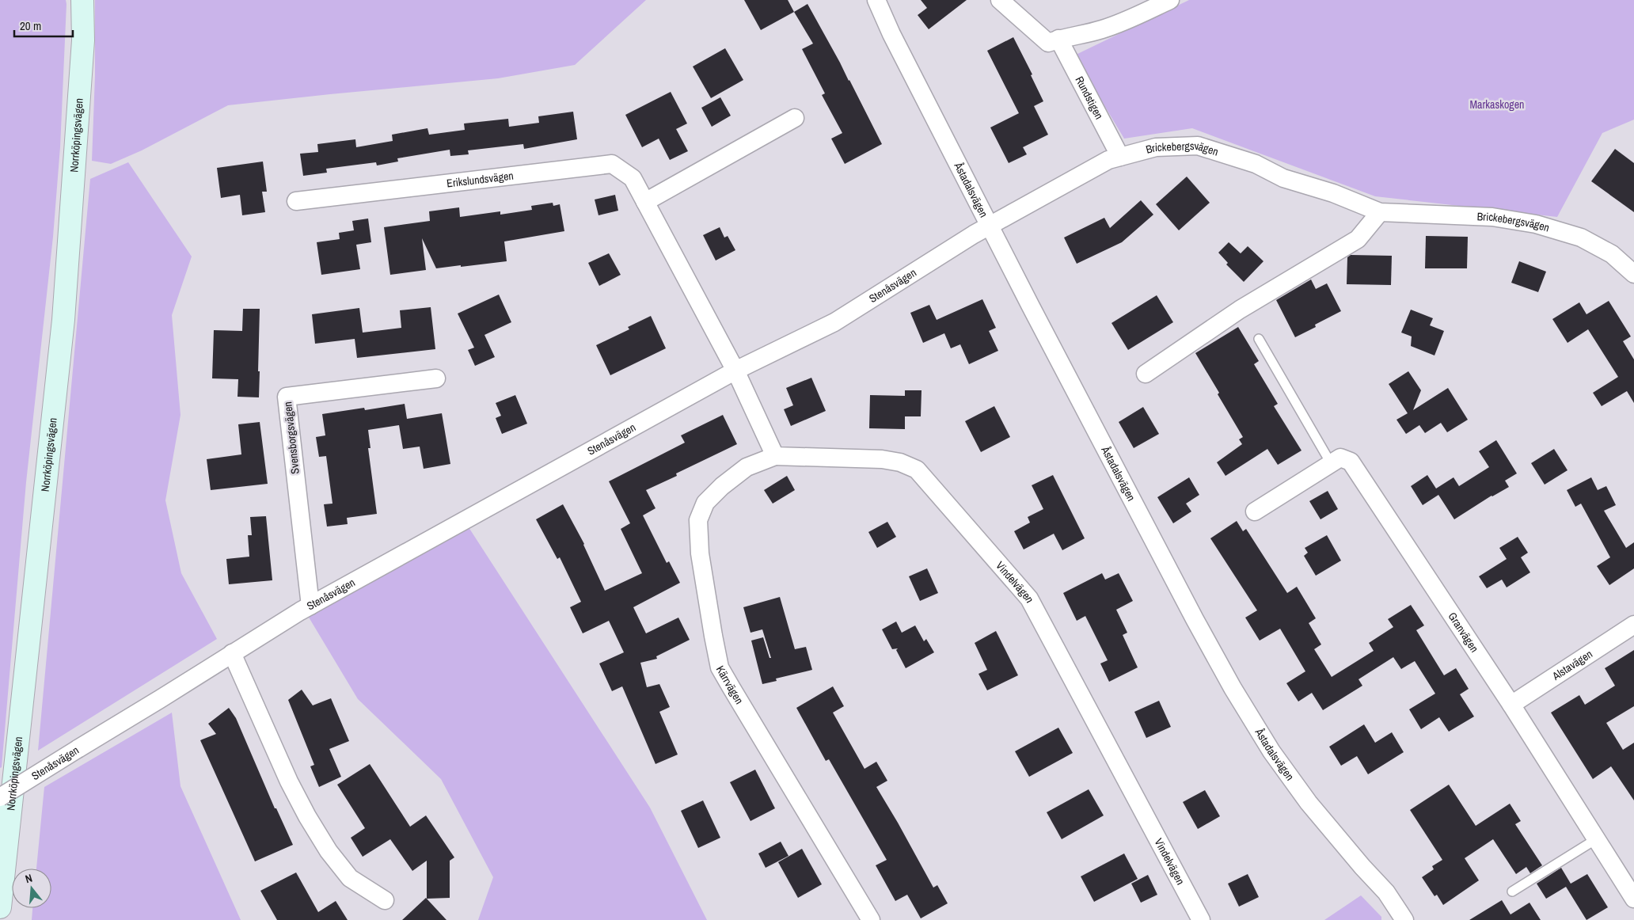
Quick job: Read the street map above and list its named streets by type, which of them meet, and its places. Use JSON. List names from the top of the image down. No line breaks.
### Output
{"streets":{"main road":["Norrköpingsvägen"],"street":["Rundstigen","Brickebergsvägen","Erikslundsvägen","Åstadalsvägen","Stenåsvägen","Svensborgsvägen","Vindelvägen","Granvägen","Alstavägen","Kärrvägen"]},"crossings":[["Rundstigen","Brickebergsvägen"],["Brickebergsvägen","Åstadalsvägen"],["Brickebergsvägen","Stenåsvägen"],["Erikslundsvägen","Stenåsvägen"],["Åstadalsvägen","Stenåsvägen"],["Stenåsvägen","Svensborgsvägen"],["Vindelvägen","Kärrvägen"],["Granvägen","Alstavägen"]],"parks":["Markaskogen"],"scale_bar":"20 m","north":"top"}
